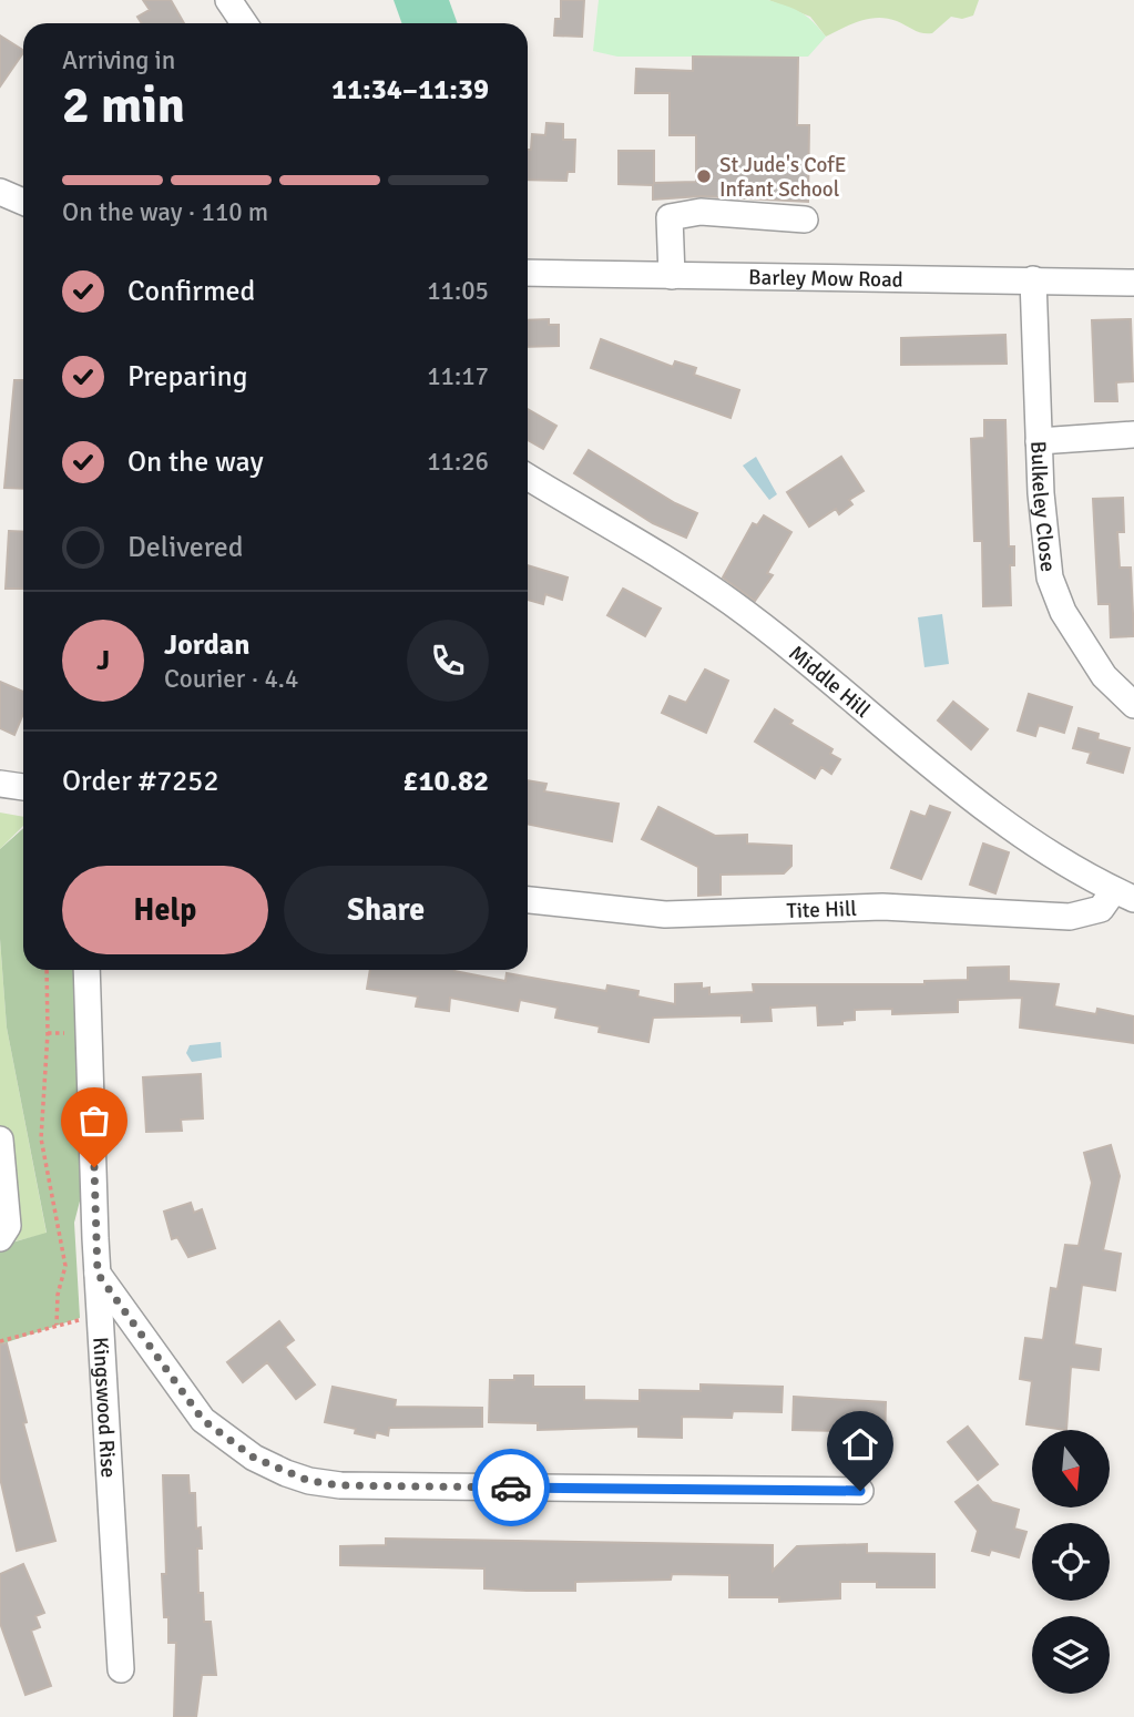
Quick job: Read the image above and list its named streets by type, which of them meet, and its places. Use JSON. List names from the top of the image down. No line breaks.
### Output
{"streets":{"street":["Barley Mow Road","Bulkeley Close","Middle Hill","Tite Hill","Kingswood Rise"]},"crossings":[["Barley Mow Road","Bulkeley Close"],["Middle Hill","Tite Hill"]],"places":["St Jude's CofE Infant School"],"north":"bottom","page":{"heading":["2 min","Arriving in","11:34–11:39"],"panel":["Jordan","Courier · 4.4","Order #7252","£10.82"],"bar":"On the way · 110 m","list":[["Confirmed","11:05"],["Preparing","11:17"],["On the way","11:26"],"Delivered"],"round":"J","buttons":["Help","Share"]}}
